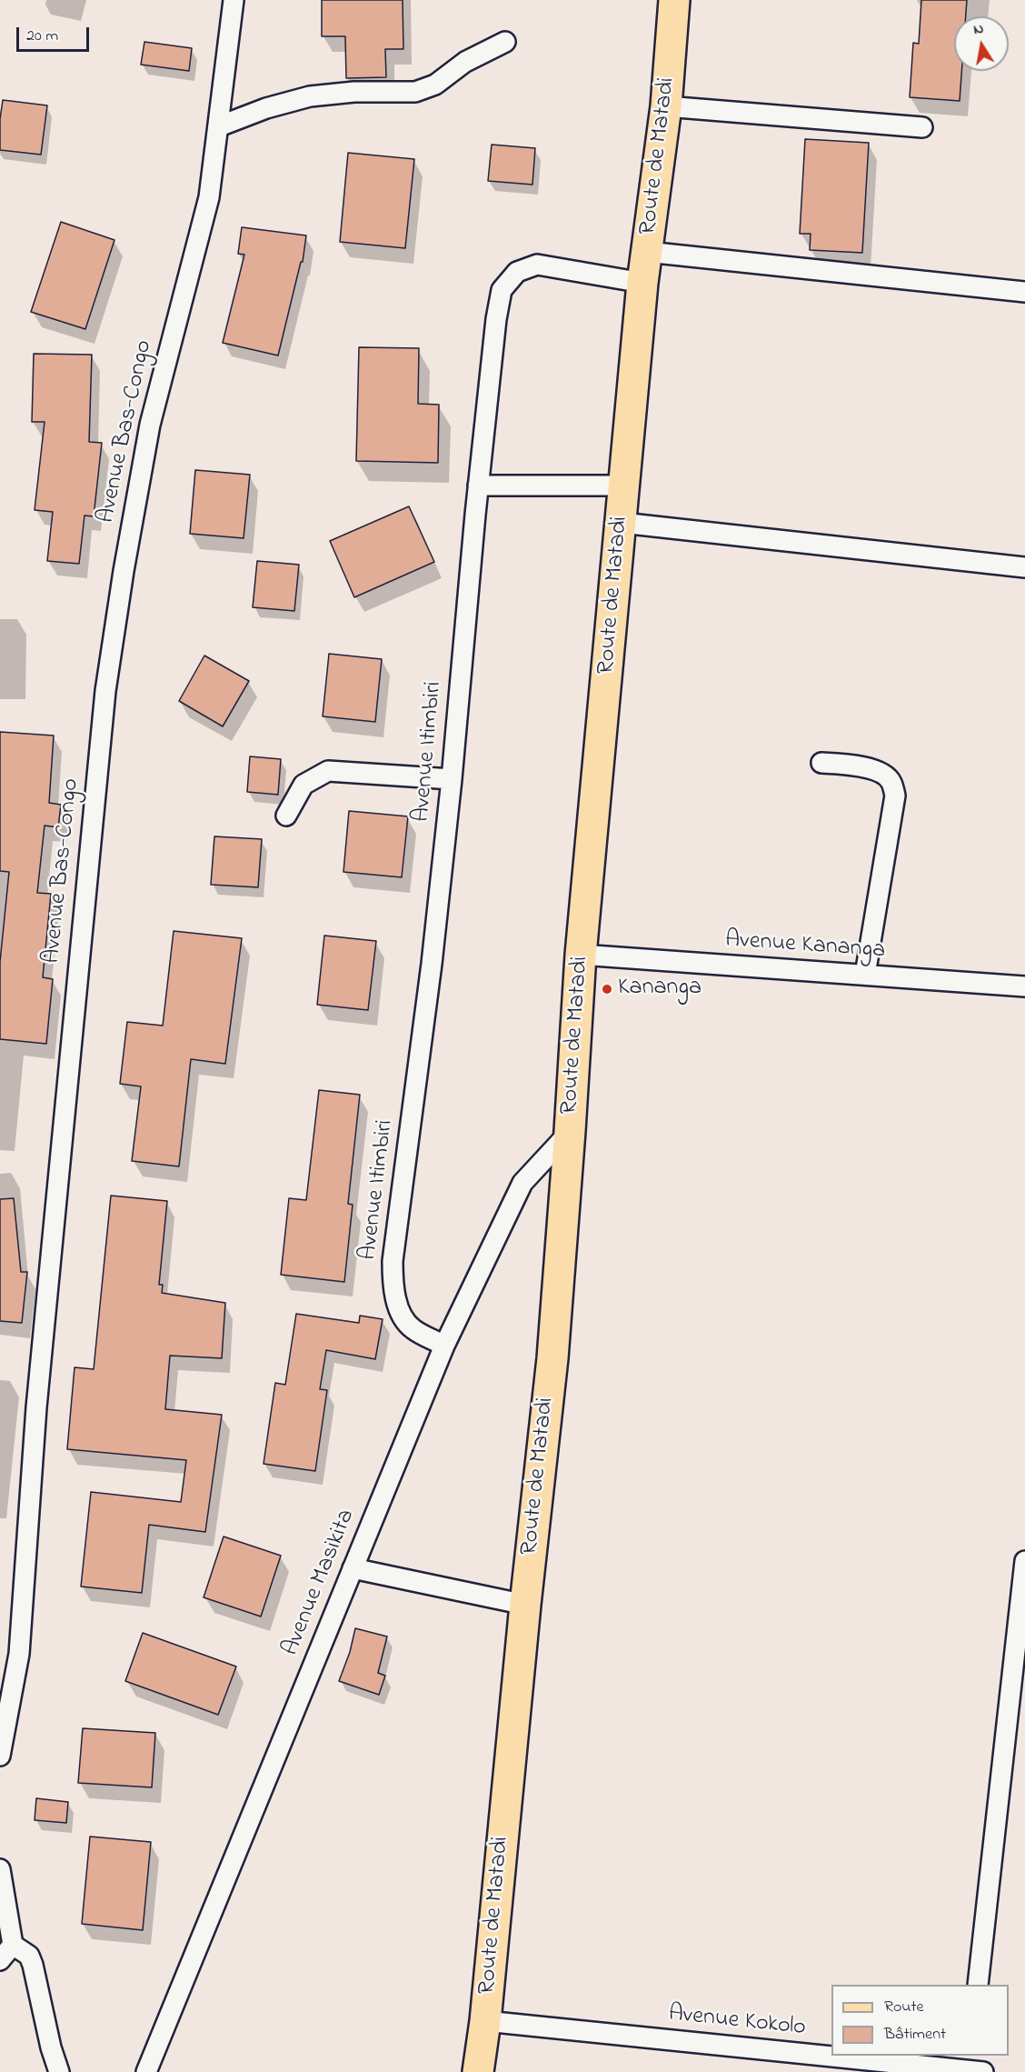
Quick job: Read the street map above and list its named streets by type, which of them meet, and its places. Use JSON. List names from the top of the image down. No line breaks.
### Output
{"streets":{"main road":["Route de Matadi"],"street":["Avenue Bas-Congo","Avenue Itimbiri","Avenue Kananga","Avenue Masikita","Avenue Kokolo"]},"crossings":[["Route de Matadi","Avenue Itimbiri"],["Route de Matadi","Avenue Kananga"],["Route de Matadi","Avenue Masikita"],["Route de Matadi","Avenue Kokolo"],["Avenue Itimbiri","Avenue Masikita"]],"places":["Kananga"],"legend":["Route","Bâtiment"],"scale_bar":"20 m","north":"top"}
